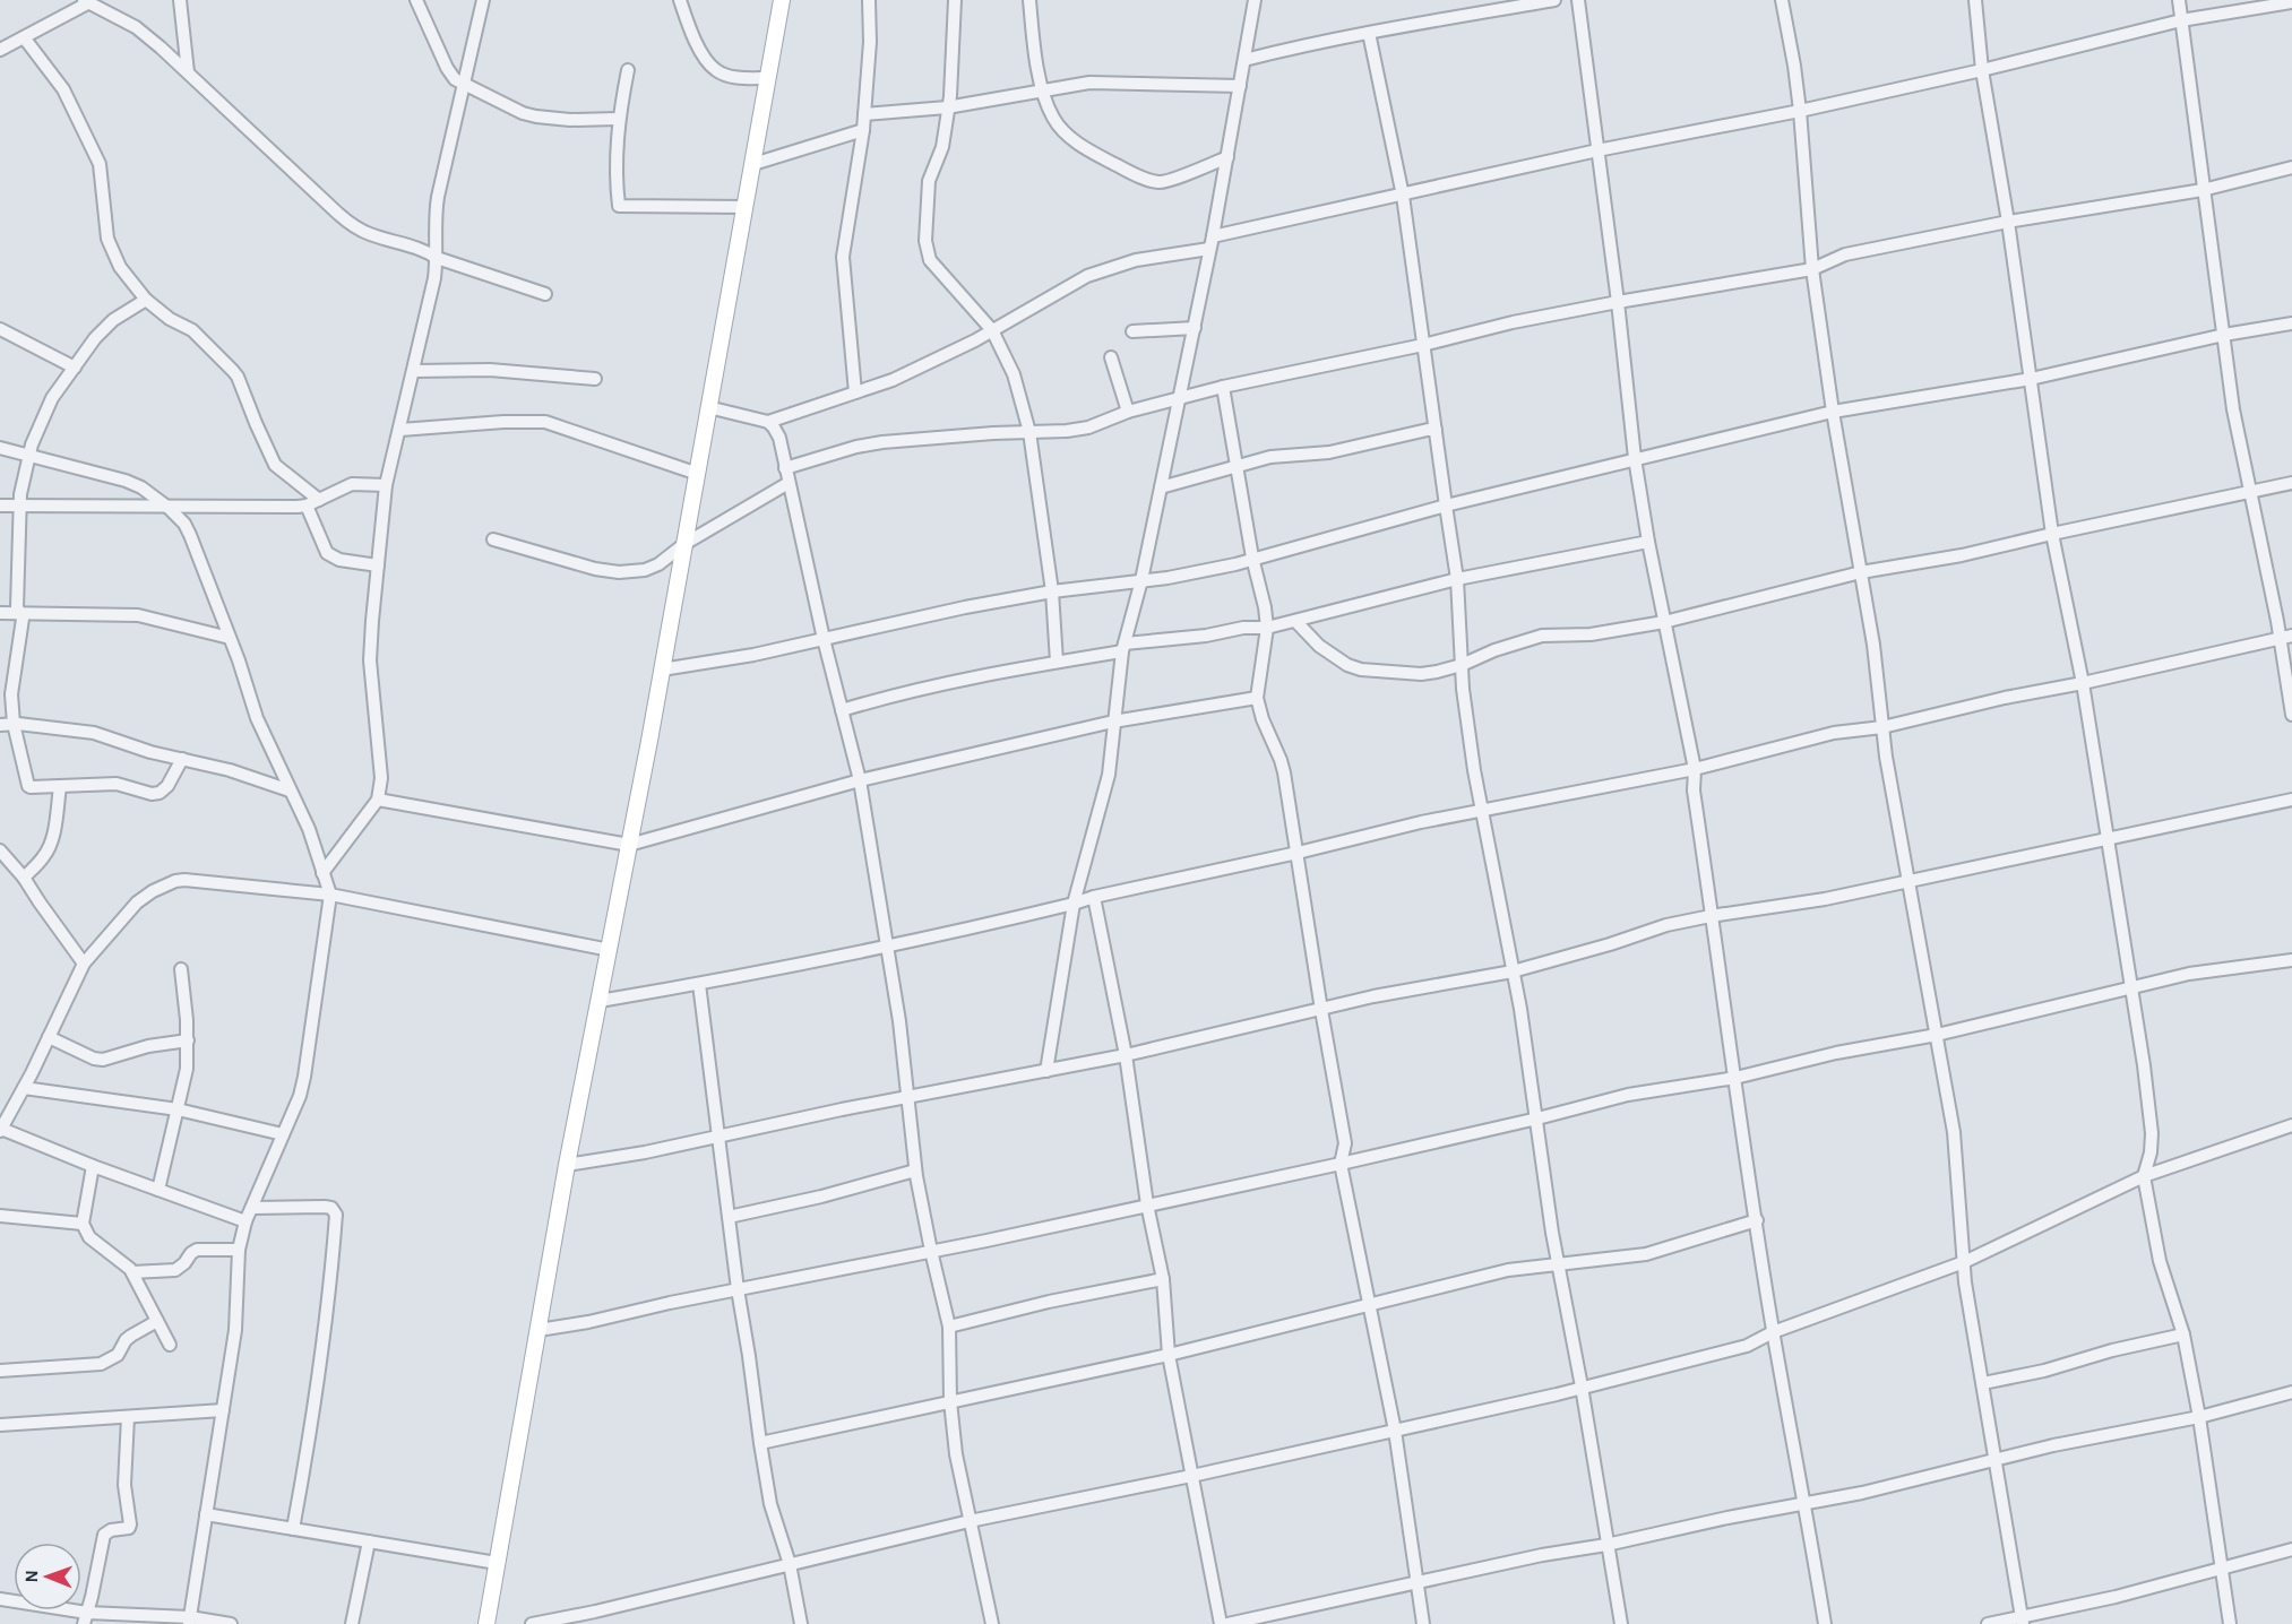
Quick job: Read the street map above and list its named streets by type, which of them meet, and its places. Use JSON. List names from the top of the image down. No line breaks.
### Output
{"north":"left"}
